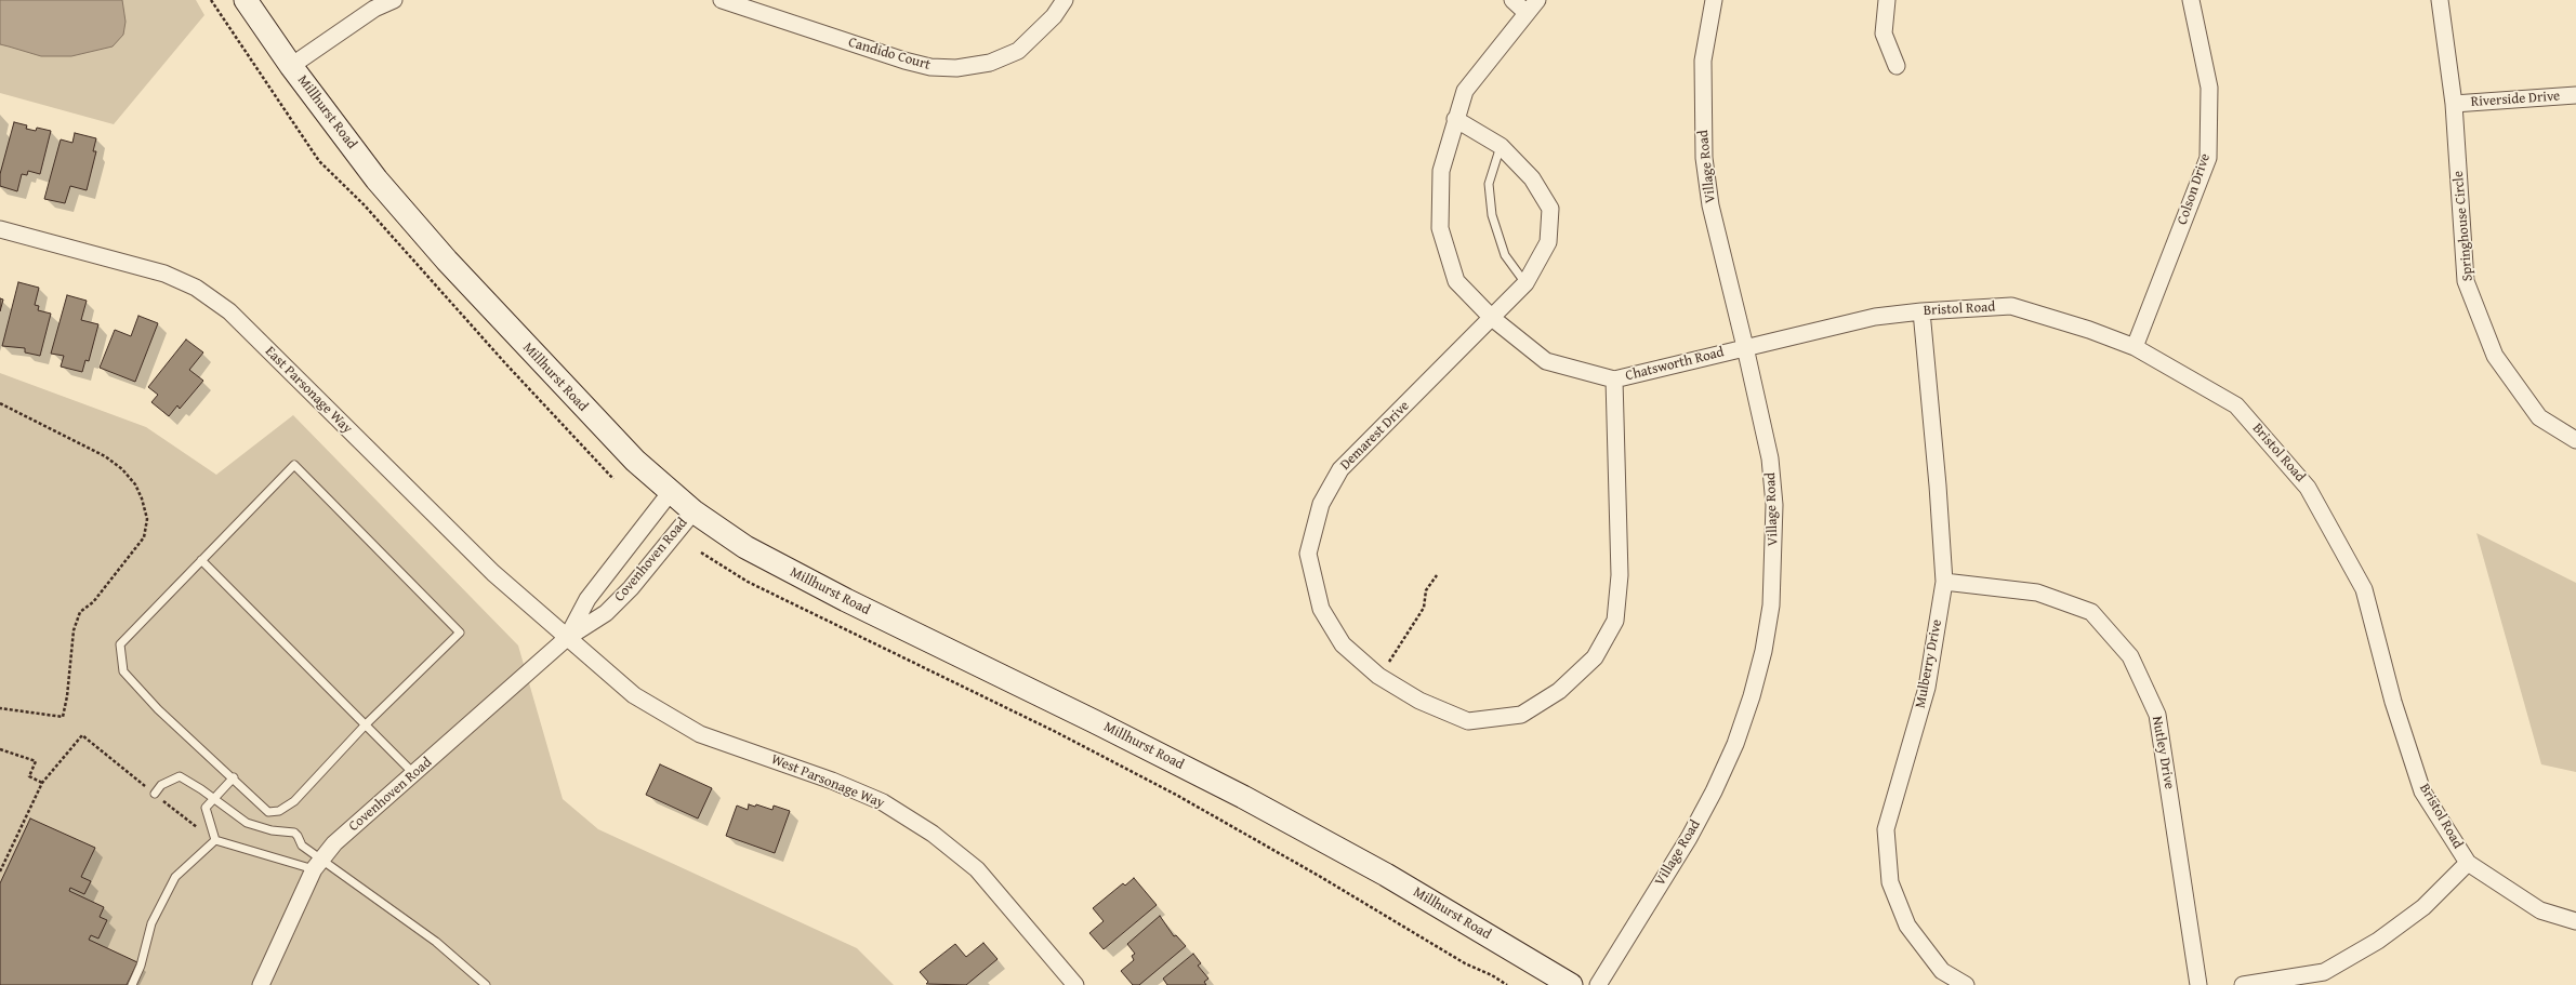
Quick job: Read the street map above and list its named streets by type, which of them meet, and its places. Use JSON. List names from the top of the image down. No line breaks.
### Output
{"streets":{"street":["Candido Court","Riverside Drive","Millhurst Road","Village Road","Colson Drive","Springhouse Circle","Bristol Road","Chatsworth Road","East Parsonage Way","Demarest Drive","Covenhoven Road","Mulberry Drive","Nutley Drive","West Parsonage Way"]},"crossings":[["Riverside Drive","Springhouse Circle"],["Millhurst Road","Covenhoven Road"],["Village Road","Bristol Road"],["Village Road","Chatsworth Road"],["Colson Drive","Bristol Road"],["Bristol Road","Chatsworth Road"],["Bristol Road","Mulberry Drive"],["Chatsworth Road","Demarest Drive"],["East Parsonage Way","Covenhoven Road"],["East Parsonage Way","West Parsonage Way"],["Covenhoven Road","West Parsonage Way"],["Mulberry Drive","Nutley Drive"]]}
